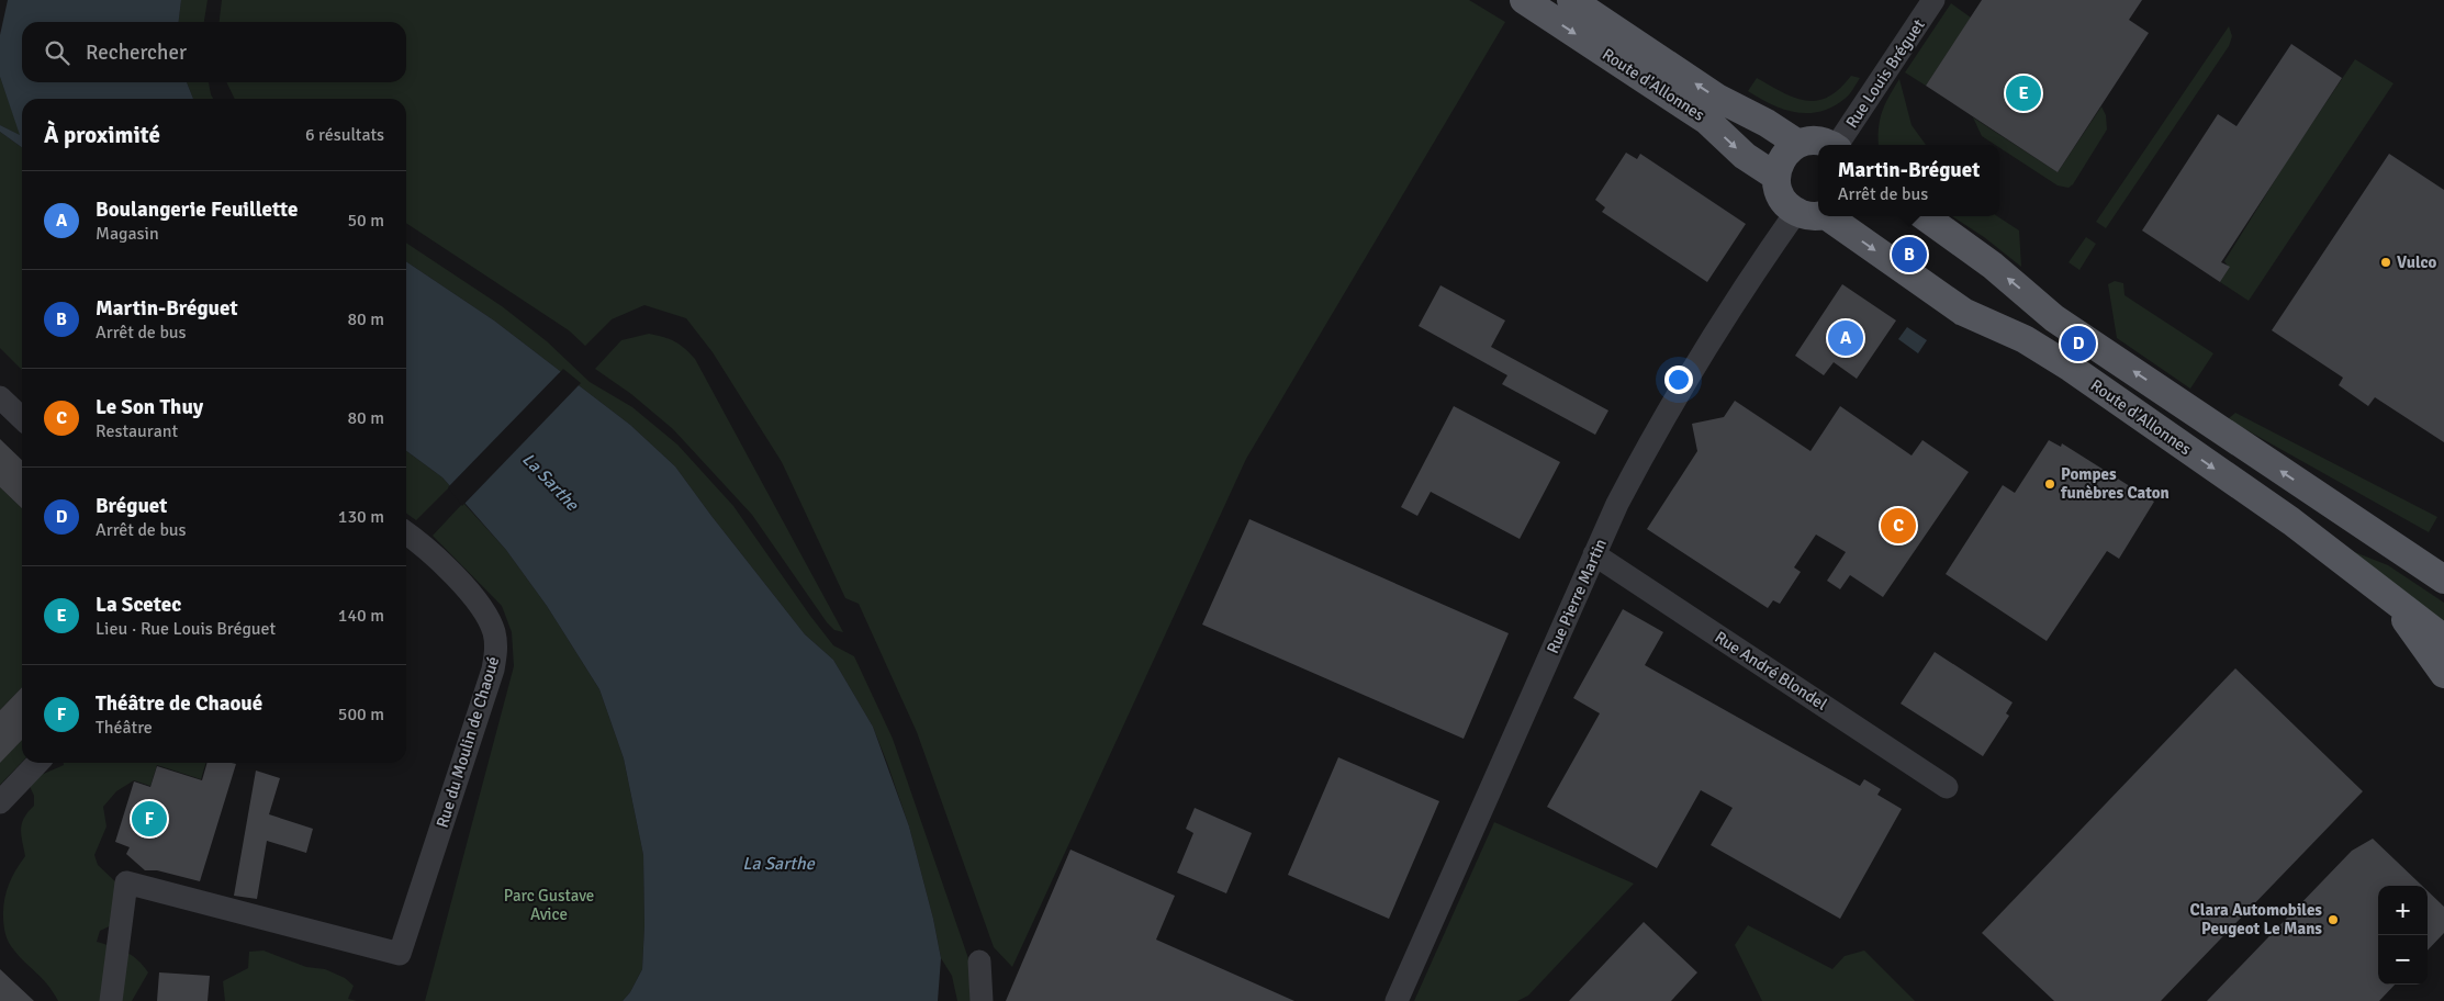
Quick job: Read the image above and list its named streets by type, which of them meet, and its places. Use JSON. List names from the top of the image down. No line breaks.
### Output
{"streets":{"main road":["Route d'Allonnes"],"street":["Rue Louis Bréguet","Rue Pierre Martin","Rue André Blondel","Rue du Moulin de Chaoué"]},"crossings":[["Route d'Allonnes","Rue Pierre Martin"],["Rue Pierre Martin","Rue André Blondel"]],"water":["La Sarthe"],"parks":["Parc Gustave Avice"],"places":["Vulco","Pompes funèbres Caton","Clara Automobiles Peugeot Le Mans"],"page":{"search":"Rechercher","pins":["E","B","A","D","C","F"],"heading":["À proximité","6 résultats"],"popup":["Martin-Bréguet","Arrêt de bus"],"list":[{"mark":"A","name":"Boulangerie Feuillette","note":"Magasin","value":"50 m"},{"mark":"B","name":"Martin-Bréguet","note":"Arrêt de bus","value":"80 m"},{"mark":"C","name":"Le Son Thuy","note":"Restaurant","value":"80 m"},{"mark":"D","name":"Bréguet","note":"Arrêt de bus","value":"130 m"},{"mark":"E","name":"La Scetec","note":"Lieu · Rue Louis Bréguet","value":"140 m"},{"mark":"F","name":"Théâtre de Chaoué","note":"Théâtre","value":"500 m"}],"map_buttons":["+","−"]}}
